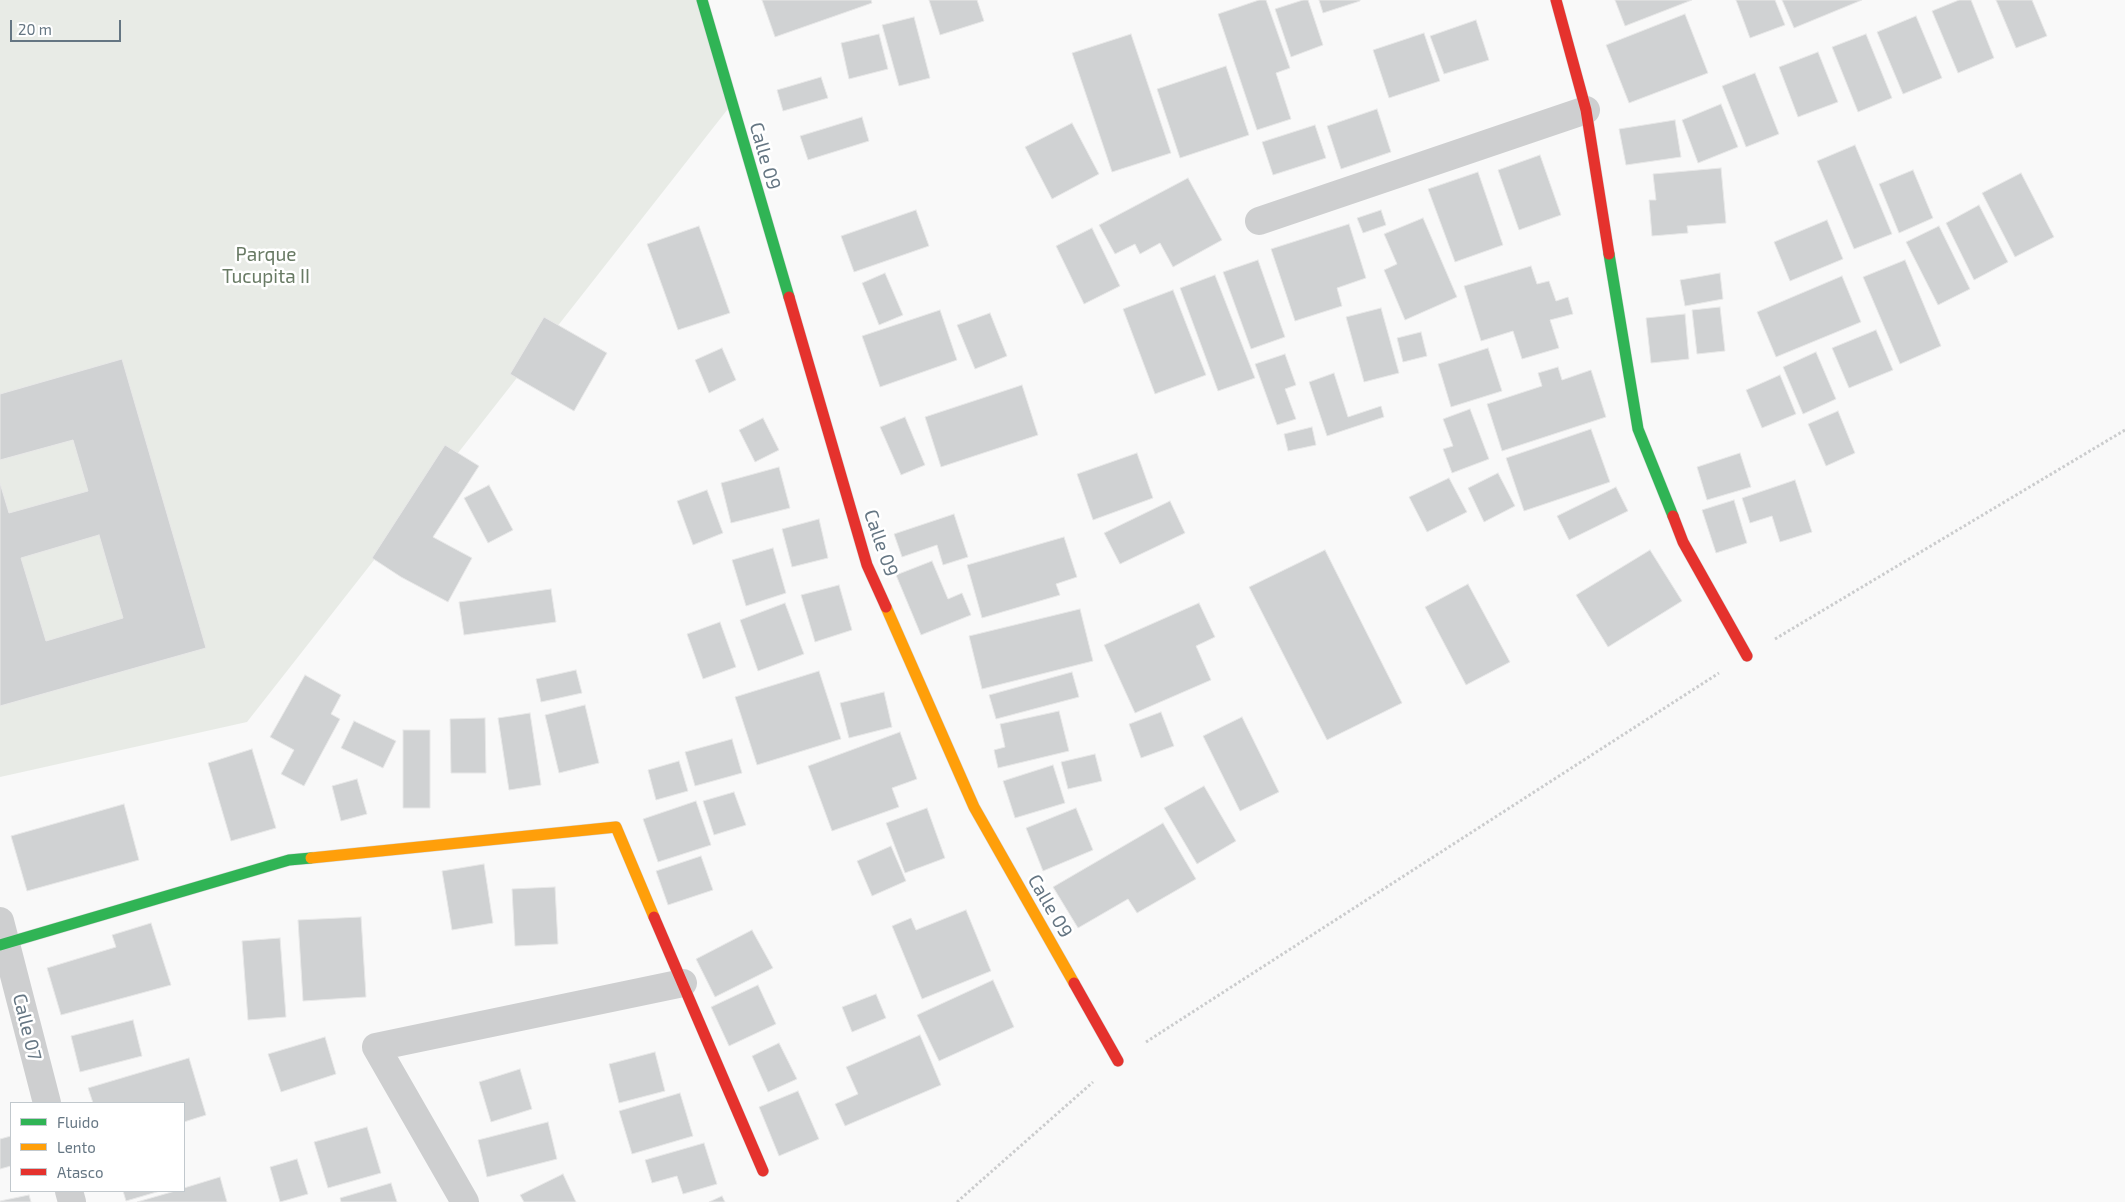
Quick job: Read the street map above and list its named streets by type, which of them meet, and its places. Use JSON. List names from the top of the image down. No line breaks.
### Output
{"streets":{"street":["Calle 09","Calle 07"]},"parks":["Parque Tucupita II"],"legend":["Fluido","Lento","Atasco"],"scale_bar":"20 m"}
